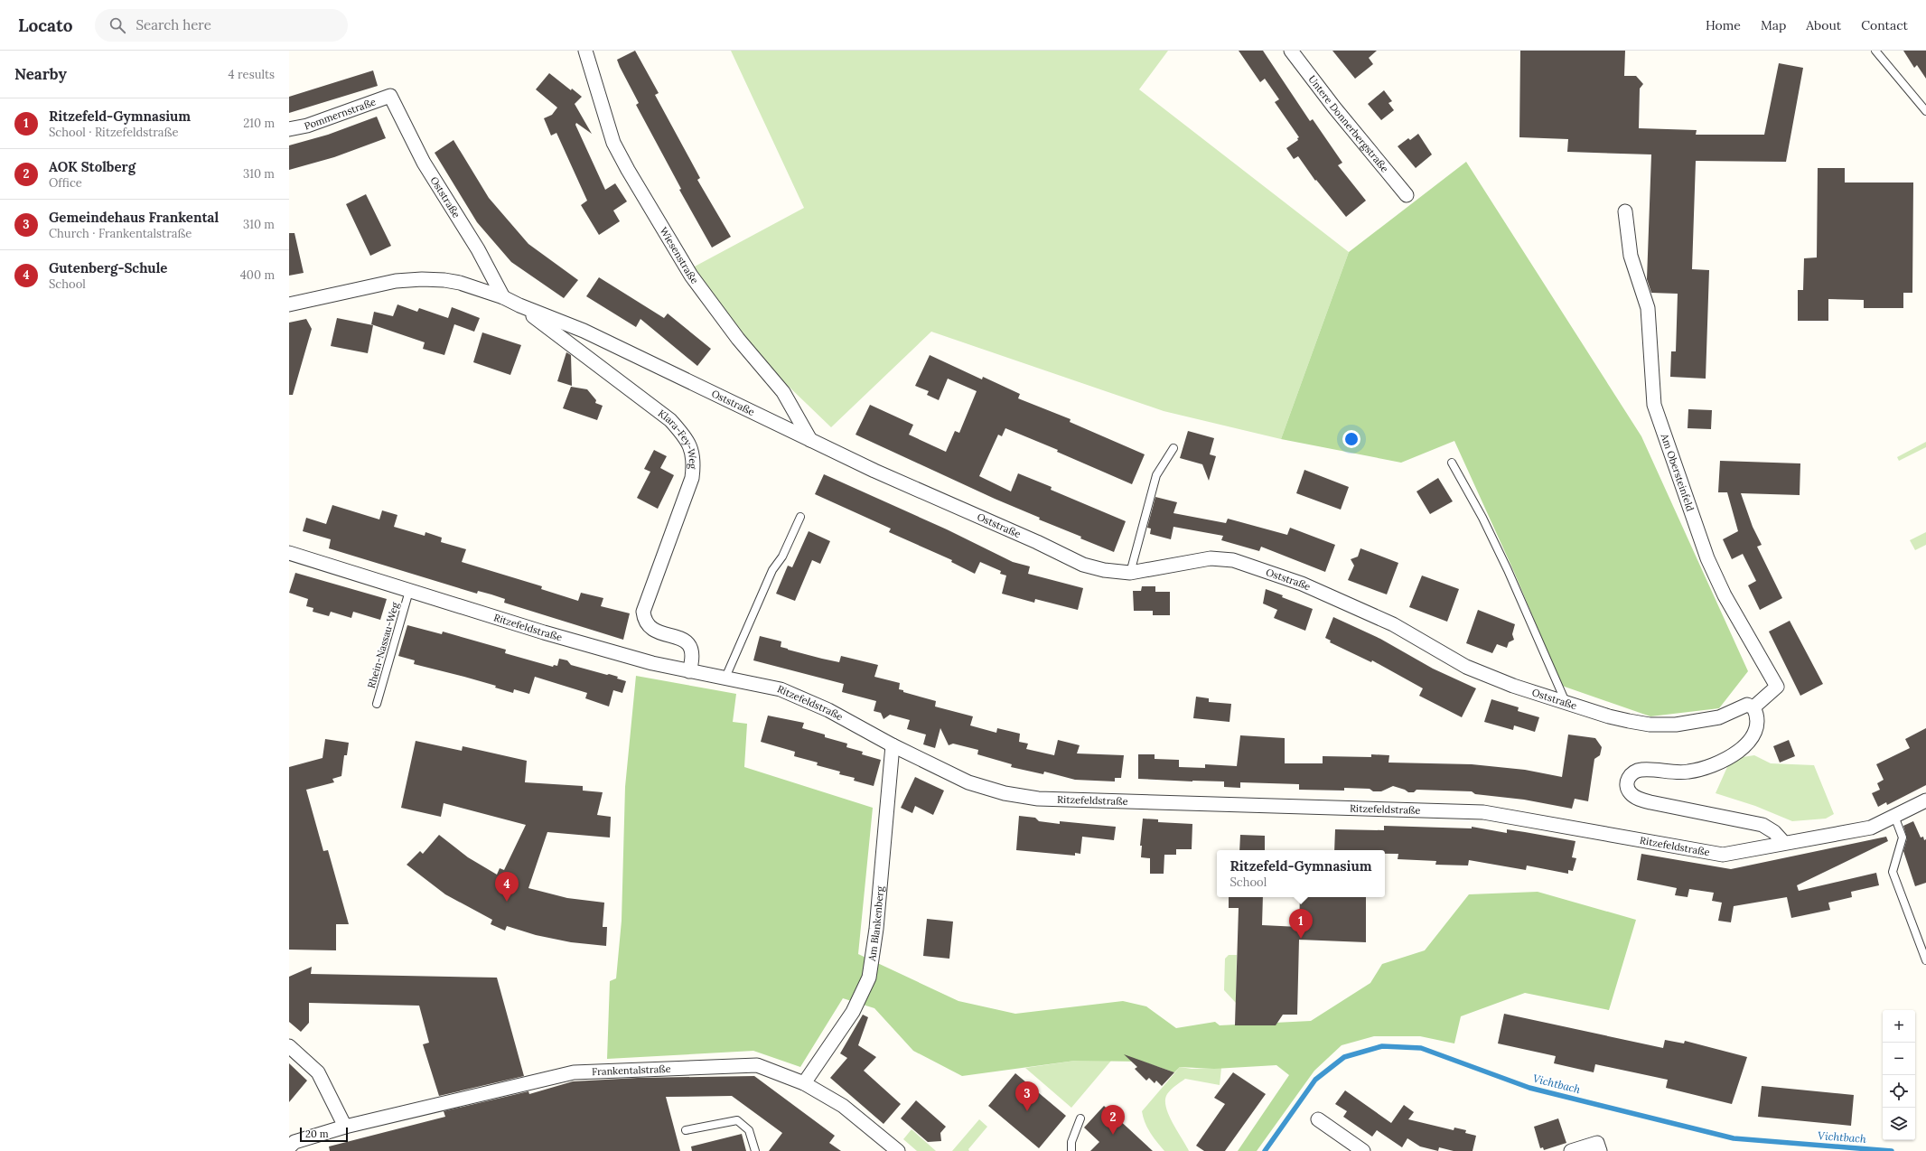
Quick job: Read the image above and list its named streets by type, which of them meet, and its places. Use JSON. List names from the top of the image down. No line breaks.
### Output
{"streets":{"street":["Pommernstraße","Untere Donnerbergstraße","Oststraße","Wiesenstraße","Klara-Fey-Weg","Am Obersteinfeld","Ritzefeldstraße","Am Blankenberg","Frankentalstraße"],"lane":["Rhein-Nassau-Weg"]},"crossings":[["Pommernstraße","Oststraße"],["Oststraße","Wiesenstraße"],["Oststraße","Klara-Fey-Weg"],["Oststraße","Am Obersteinfeld"],["Klara-Fey-Weg","Ritzefeldstraße"],["Ritzefeldstraße","Rhein-Nassau-Weg"],["Ritzefeldstraße","Am Blankenberg"],["Am Blankenberg","Frankentalstraße"]],"water":["Vichtbach"],"scale_bar":"20 m","page":{"header":"Locato","search":"Search here","nav":["Home","Map","About","Contact"],"heading":["Nearby","4 results"],"list":[{"mark":"1","name":"Ritzefeld-Gymnasium","note":"School · Ritzefeldstraße","value":"210 m"},{"mark":"2","name":"AOK Stolberg","note":"Office","value":"310 m"},{"mark":"3","name":"Gemeindehaus Frankental","note":"Church · Frankentalstraße","value":"310 m"},{"mark":"4","name":"Gutenberg-Schule","note":"School","value":"400 m"}],"popup":["Ritzefeld-Gymnasium","School"],"pins":["4","1","3","2"],"map_buttons":["+","−"],"scale":"20 m"}}
